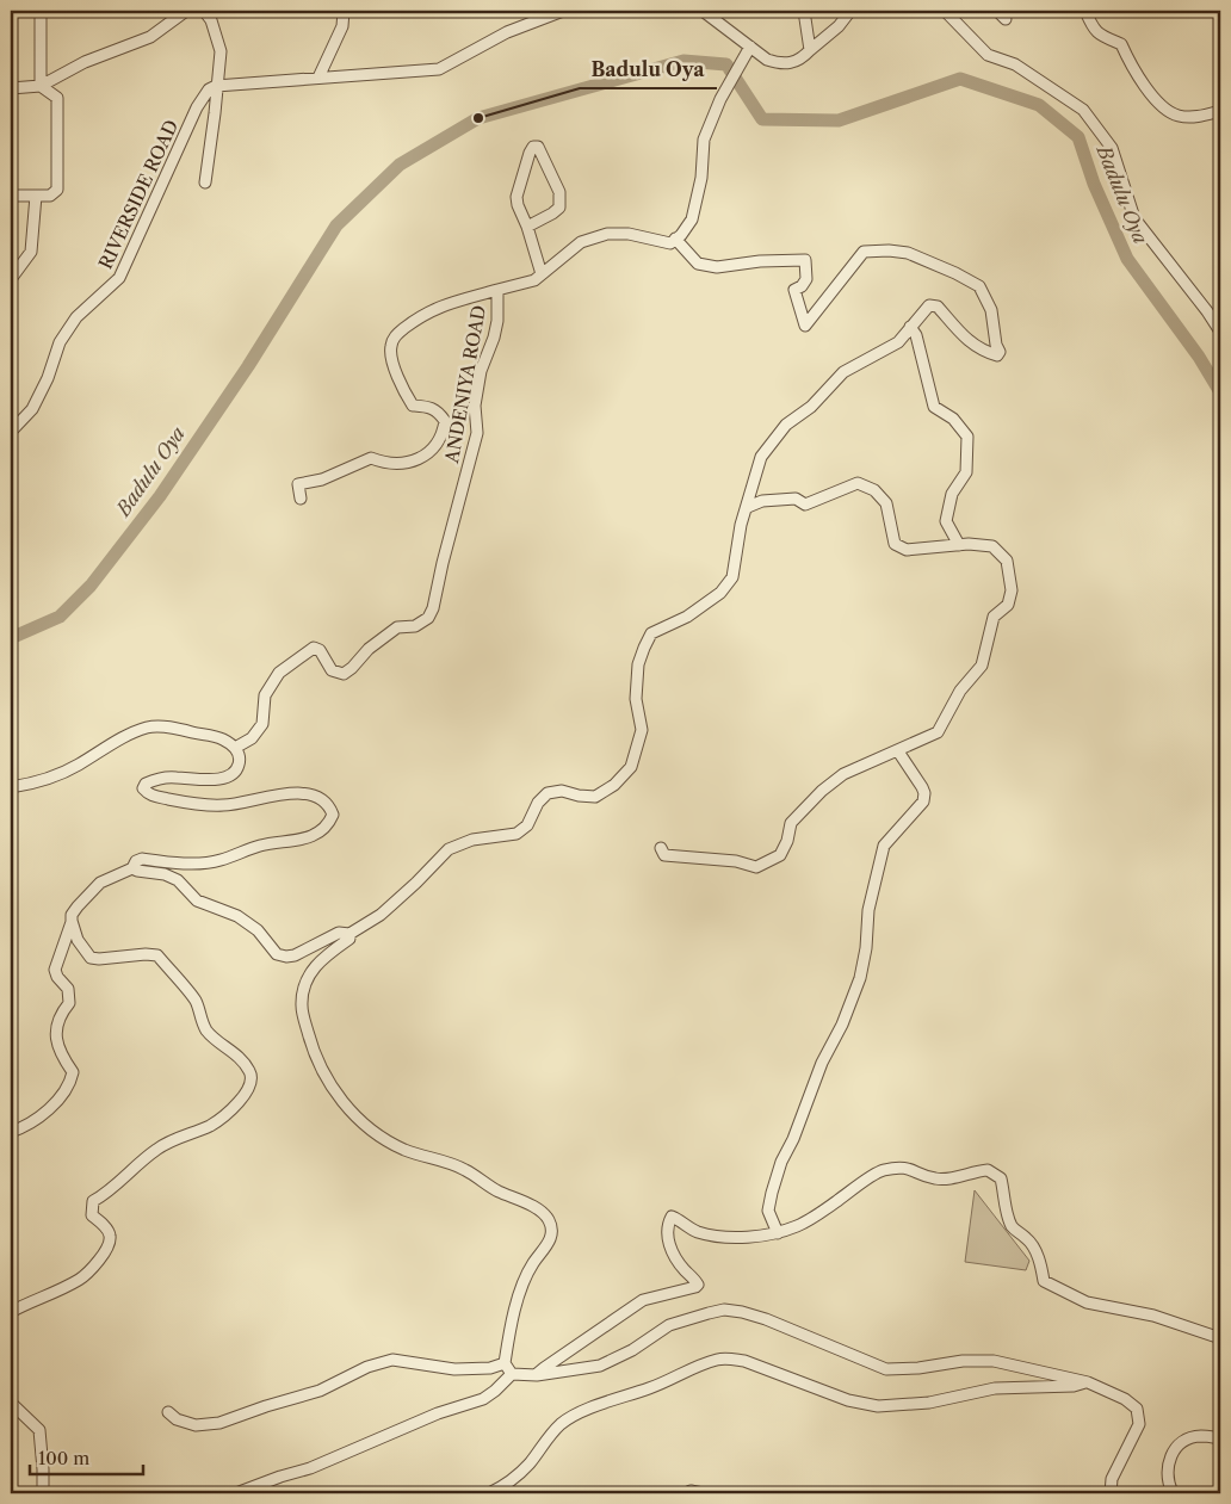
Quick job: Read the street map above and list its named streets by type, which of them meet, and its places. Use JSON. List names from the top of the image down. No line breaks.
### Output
{"streets":{"street":["RIVERSIDE ROAD","ANDENIYA ROAD"]},"water":["Badulu Oya"],"places":["Badulu Oya"],"scale_bar":"100 m"}
